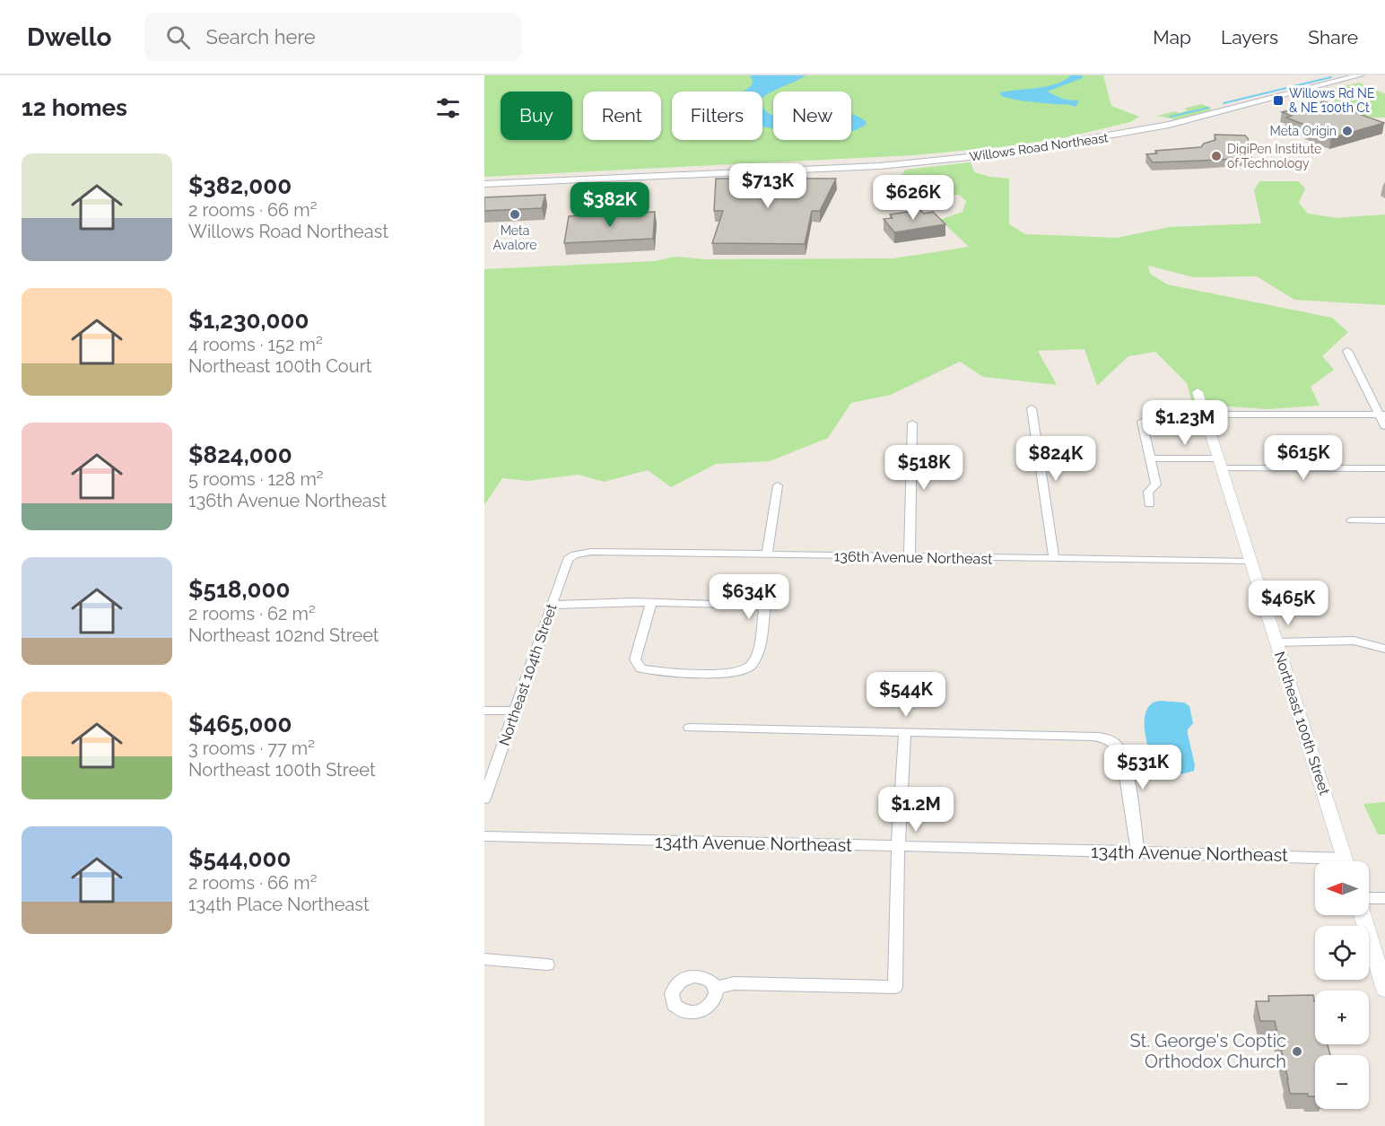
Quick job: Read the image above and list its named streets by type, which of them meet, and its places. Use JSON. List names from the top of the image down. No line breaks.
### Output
{"streets":{"main road":["Willows Road Northeast"],"street":["136th Avenue Northeast","Northeast 104th Street","Northeast 100th Street","134th Avenue Northeast"]},"crossings":[["136th Avenue Northeast","Northeast 104th Street"],["136th Avenue Northeast","Northeast 100th Street"]],"places":{"transit":["Willows Rd NE & NE 100th Ct"],"other":["Meta Origin","DigiPen Institute of Technology","Meta Avalore","St. George's Coptic Orthodox Church"]},"north":"left","page":{"header":"Dwello","search":"Search here","nav":["Map","Layers","Share"],"heading":"12 homes","chip":["Buy","Rent","Filters","New"],"list":[{"name":"$382,000","note":"2 rooms · 66 m² · Willows Road Northeast"},{"name":"$1,230,000","note":"4 rooms · 152 m² · Northeast 100th Court"},{"name":"$824,000","note":"5 rooms · 128 m² · 136th Avenue Northeast"},{"name":"$518,000","note":"2 rooms · 62 m² · Northeast 102nd Street"},{"name":"$465,000","note":"3 rooms · 77 m² · Northeast 100th Street"},{"name":"$544,000","note":"2 rooms · 66 m² · 134th Place Northeast"}],"price":["$713K","$626K","$382K","$1.23M","$615K","$824K","$518K","$634K","$465K","$544K","$531K","$1.2M"],"map_buttons":["+","−"]}}
